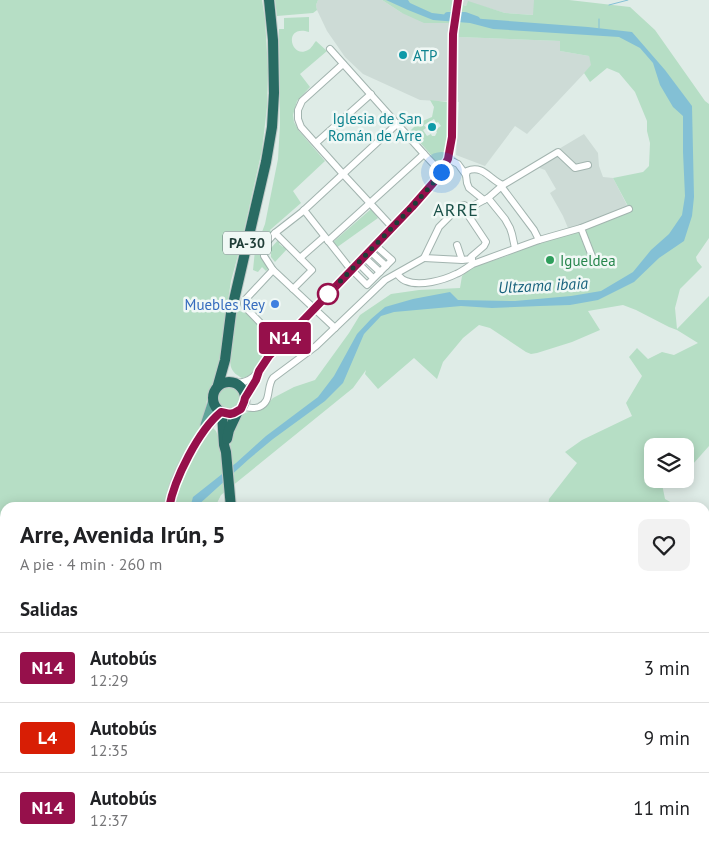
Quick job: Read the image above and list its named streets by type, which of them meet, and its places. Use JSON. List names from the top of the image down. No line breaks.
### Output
{"streets":{"highway":["PA-30"]},"districts":["ARRE"],"water":["Ultzama ibaia"],"places":["ATP","Iglesia de San Román de Arre","Igueldea","Muebles Rey"],"lines":["bus line N14"],"page":{"on_map":"N14","heading":[["Arre, Avenida Irún, 5","A pie · 4 min · 260 m"],"Salidas"],"list":[{"mark":"N14","name":"Autobús","note":"12:29","value":"3 min"},{"mark":"L4","name":"Autobús","note":"12:35","value":"9 min"},{"mark":"N14","name":"Autobús","note":"12:37","value":"11 min"}]}}
